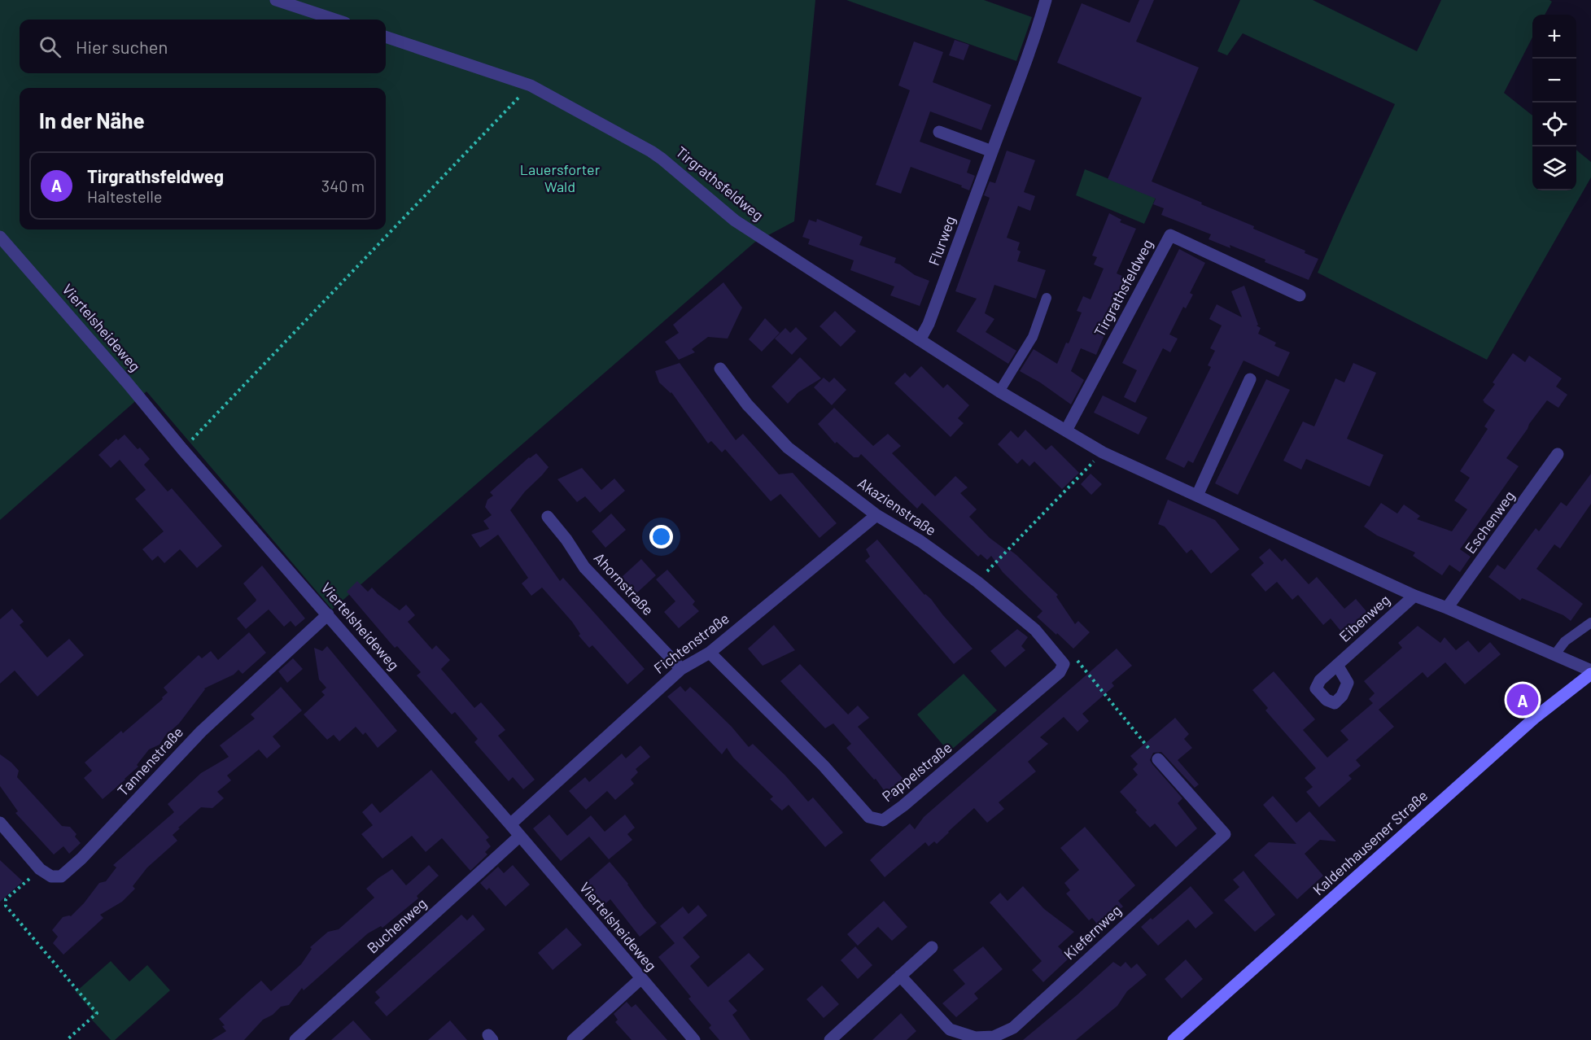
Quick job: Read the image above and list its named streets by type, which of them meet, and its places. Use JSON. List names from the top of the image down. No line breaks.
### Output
{"streets":{"main road":["Kaldenhausener Straße"],"street":["Tirgrathsfeldweg","Flurweg","Viertelsheideweg","Akazienstraße","Eschenweg","Ahornstraße","Eibenweg","Fichtenstraße","Tannenstraße","Pappelstraße","Buchenweg","Kiefernweg"]},"crossings":[["Tirgrathsfeldweg","Flurweg"],["Tirgrathsfeldweg","Eschenweg"],["Tirgrathsfeldweg","Eibenweg"],["Tirgrathsfeldweg","Kaldenhausener Straße"],["Viertelsheideweg","Fichtenstraße"],["Viertelsheideweg","Tannenstraße"],["Viertelsheideweg","Buchenweg"],["Akazienstraße","Fichtenstraße"],["Akazienstraße","Pappelstraße"],["Ahornstraße","Fichtenstraße"],["Fichtenstraße","Pappelstraße"]],"parks":["Lauersforter Wald"],"page":{"map_buttons":["+","−"],"search":"Hier suchen","heading":"In der Nähe","list":[{"mark":"A","name":"Tirgrathsfeldweg","note":"Haltestelle","value":"340 m"}],"pins":"A"}}
